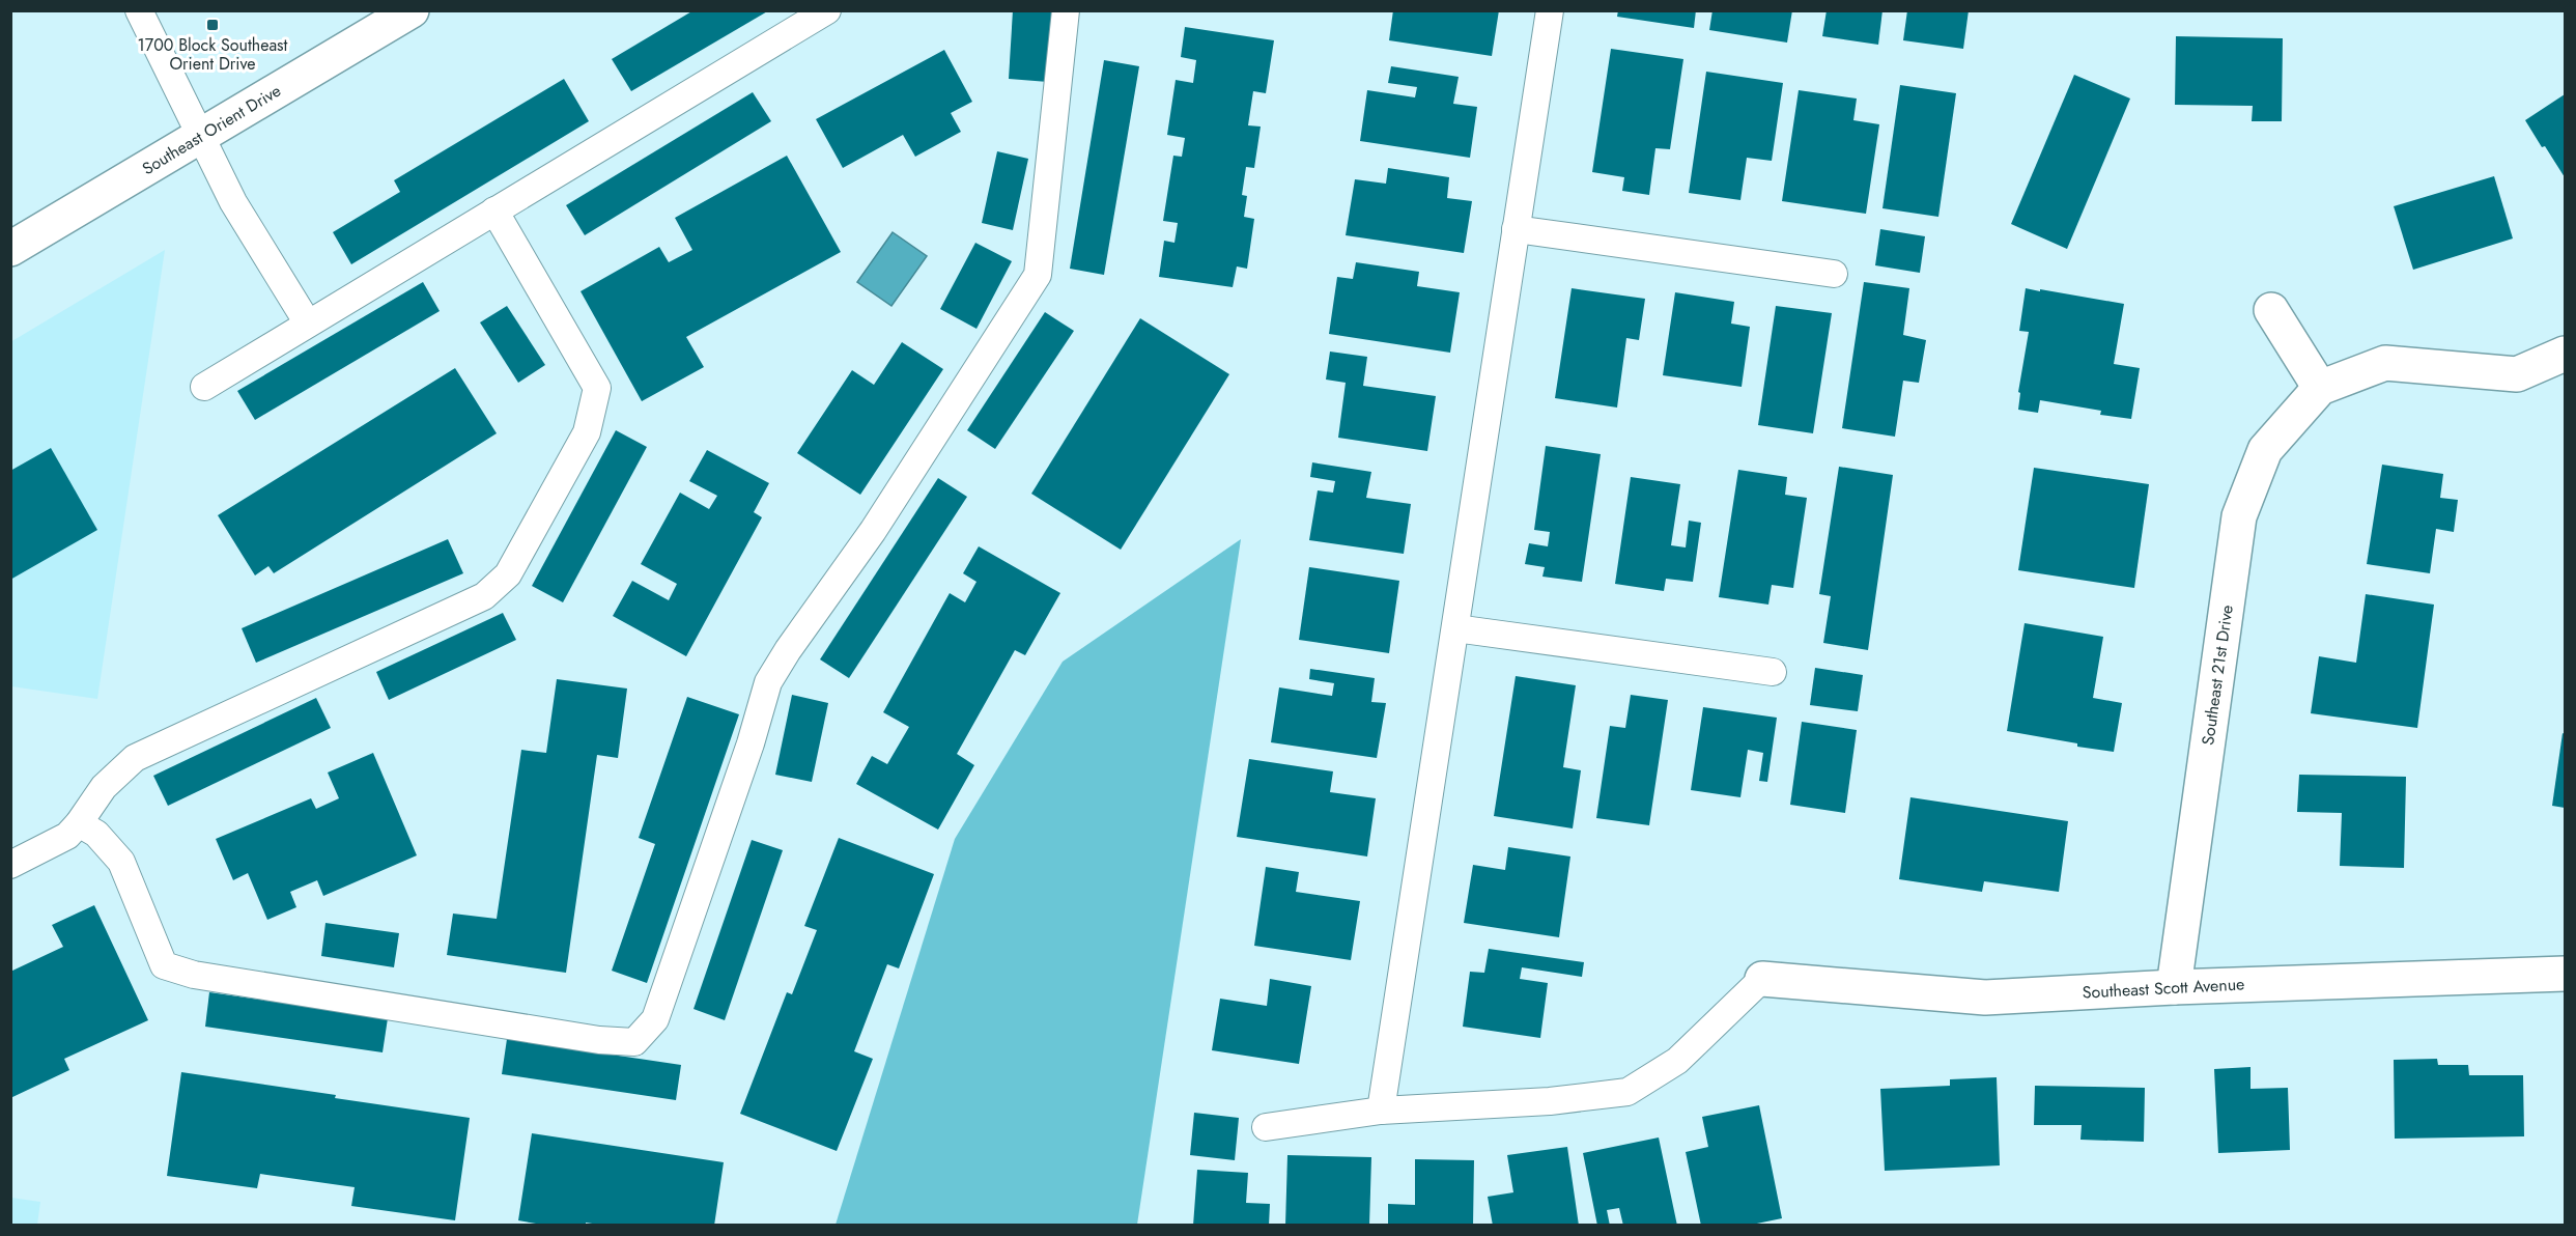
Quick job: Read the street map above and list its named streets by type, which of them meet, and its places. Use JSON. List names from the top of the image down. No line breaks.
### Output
{"streets":{"street":["Southeast Orient Drive","Southeast 21st Drive","Southeast Scott Avenue"]},"crossings":[["Southeast 21st Drive","Southeast Scott Avenue"]],"places":{"transit":["1700 Block Southeast Orient Drive"]}}
